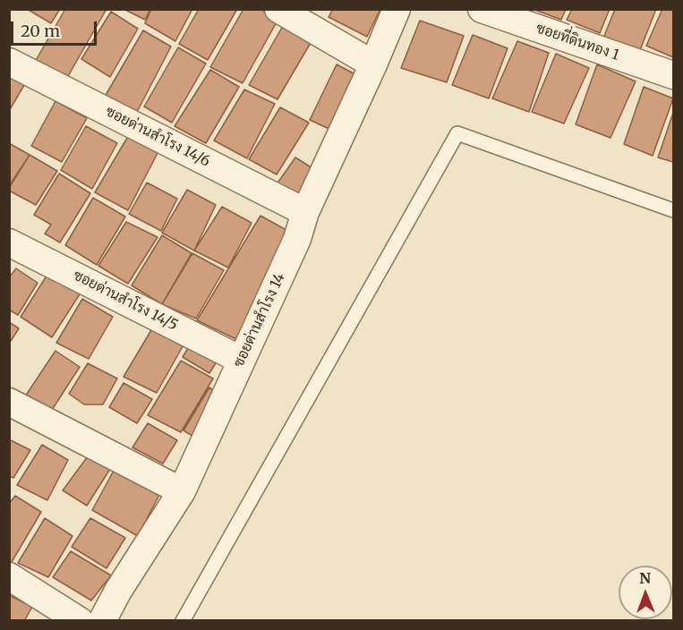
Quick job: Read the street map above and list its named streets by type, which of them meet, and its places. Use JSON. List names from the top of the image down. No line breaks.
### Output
{"streets":{"street":["ซอยที่ดินทอง 1","ซอยด่านสำโรง 14/6","ซอยด่านสำโรง 14/5","ซอยด่านสำโรง 14"]},"crossings":[["ซอยด่านสำโรง 14/6","ซอยด่านสำโรง 14"],["ซอยด่านสำโรง 14/5","ซอยด่านสำโรง 14"]],"scale_bar":"20 m","north":"top"}
